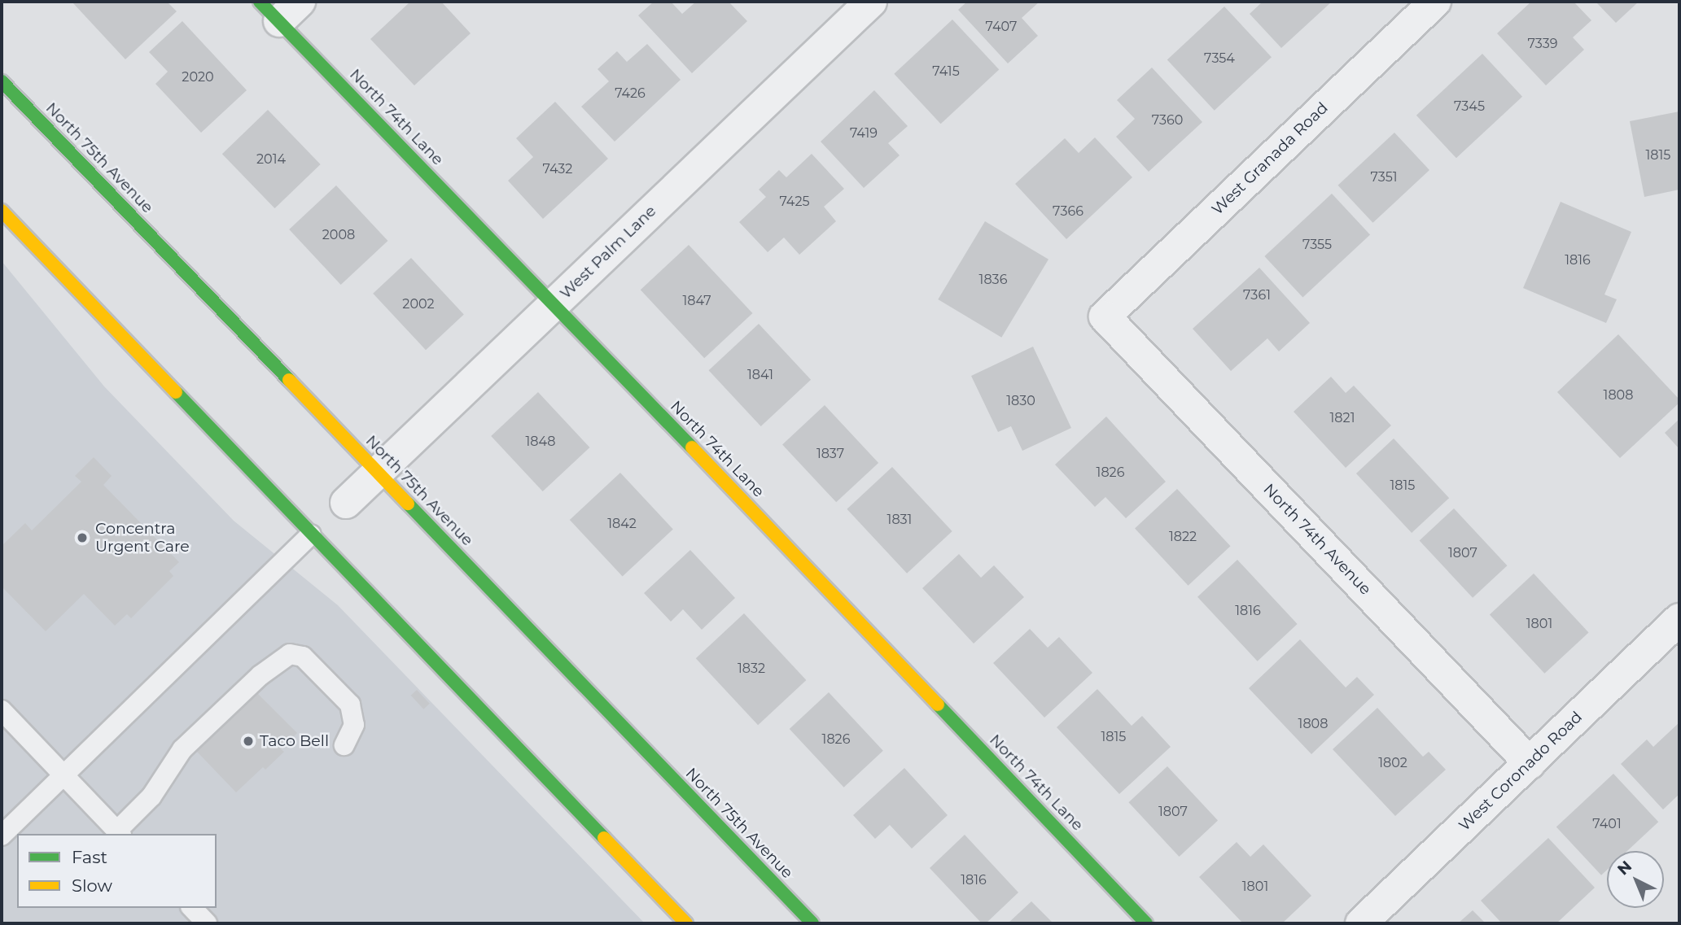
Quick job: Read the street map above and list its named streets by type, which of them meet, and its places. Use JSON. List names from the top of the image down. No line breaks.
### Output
{"streets":{"main road":["North 74th Lane","North 75th Avenue"],"street":["West Granada Road","West Palm Lane","North 74th Avenue","West Coronado Road"]},"crossings":[["North 74th Lane","West Palm Lane"],["North 75th Avenue","West Palm Lane"],["West Granada Road","North 74th Avenue"],["North 74th Avenue","West Coronado Road"]],"places":["Concentra Urgent Care","Taco Bell"],"house_numbers":["7407","7339","7354","7415","2020","7426","7345","7360","7419","1815","2014","7432","7351","7425","7366","2008","7355","1816","1836","7361","1847","2002","1841","1808","1830","1821","1848","1837","1826","1815","1831","1842","1822","1807","1816","1801","1832","1808","1815","1826","1802","1807","7401","1816","1801"],"legend":["Fast","Slow"],"north":"top left"}
